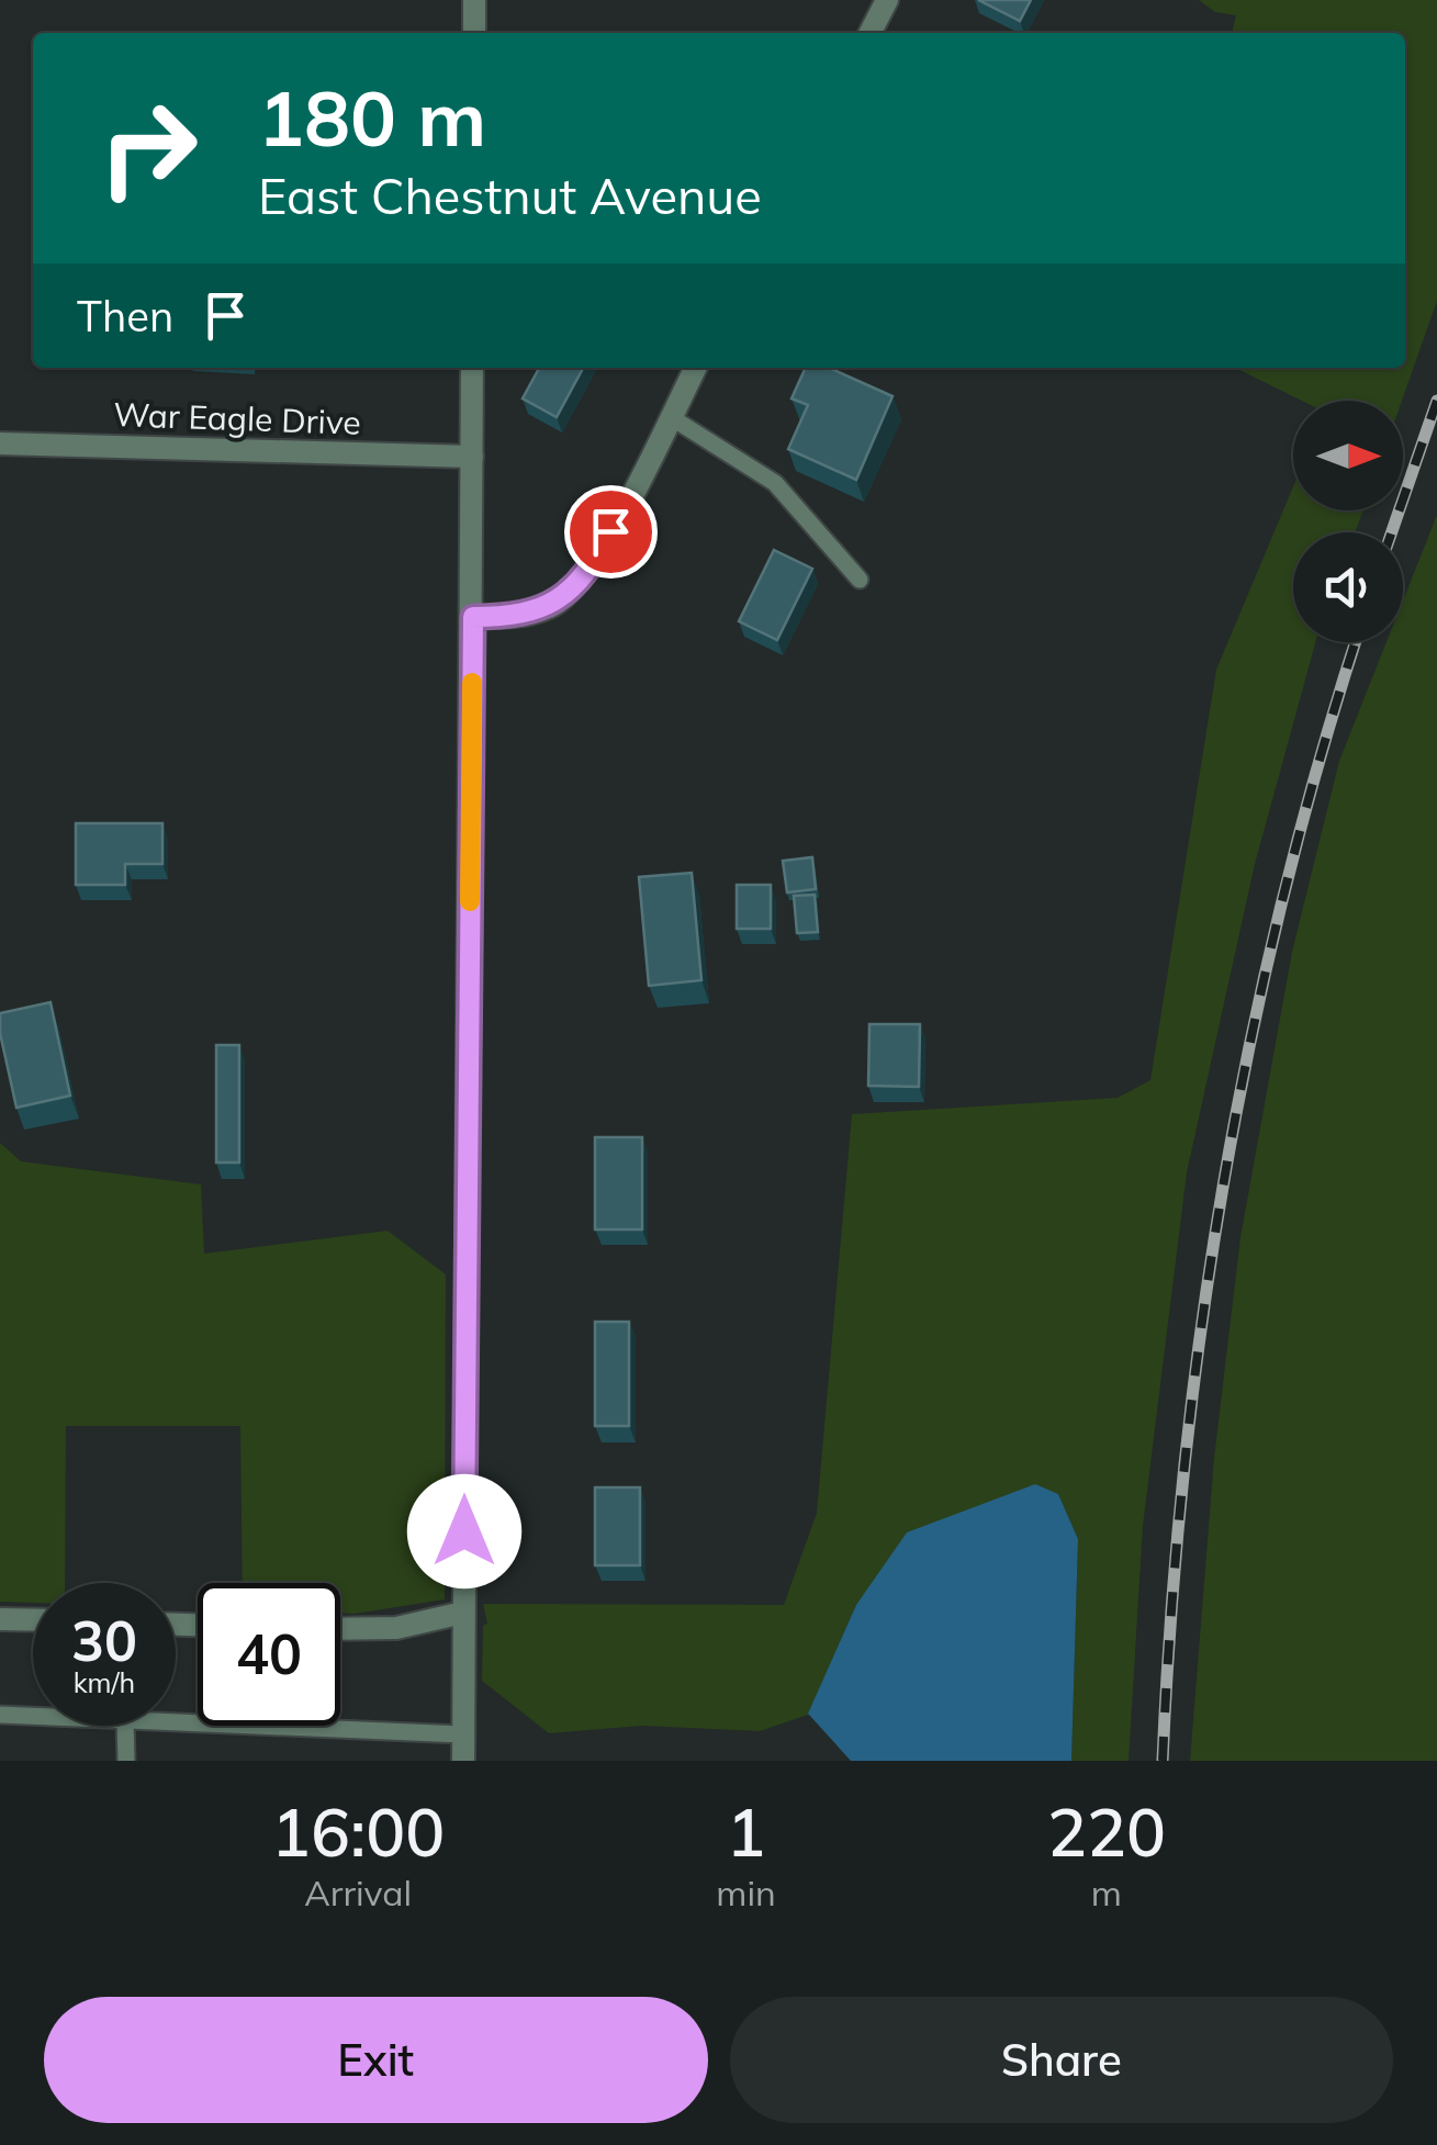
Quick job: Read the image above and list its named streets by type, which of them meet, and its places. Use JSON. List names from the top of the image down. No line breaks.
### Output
{"streets":{"street":["War Eagle Drive"]},"north":"right","page":{"turn":["180 m","East Chestnut Avenue"],"then":"Then","speed":"30 km/h","limit":"40","eta":["16:00","Arrival","1","min","220","m"],"buttons":["Exit","Share"]}}
